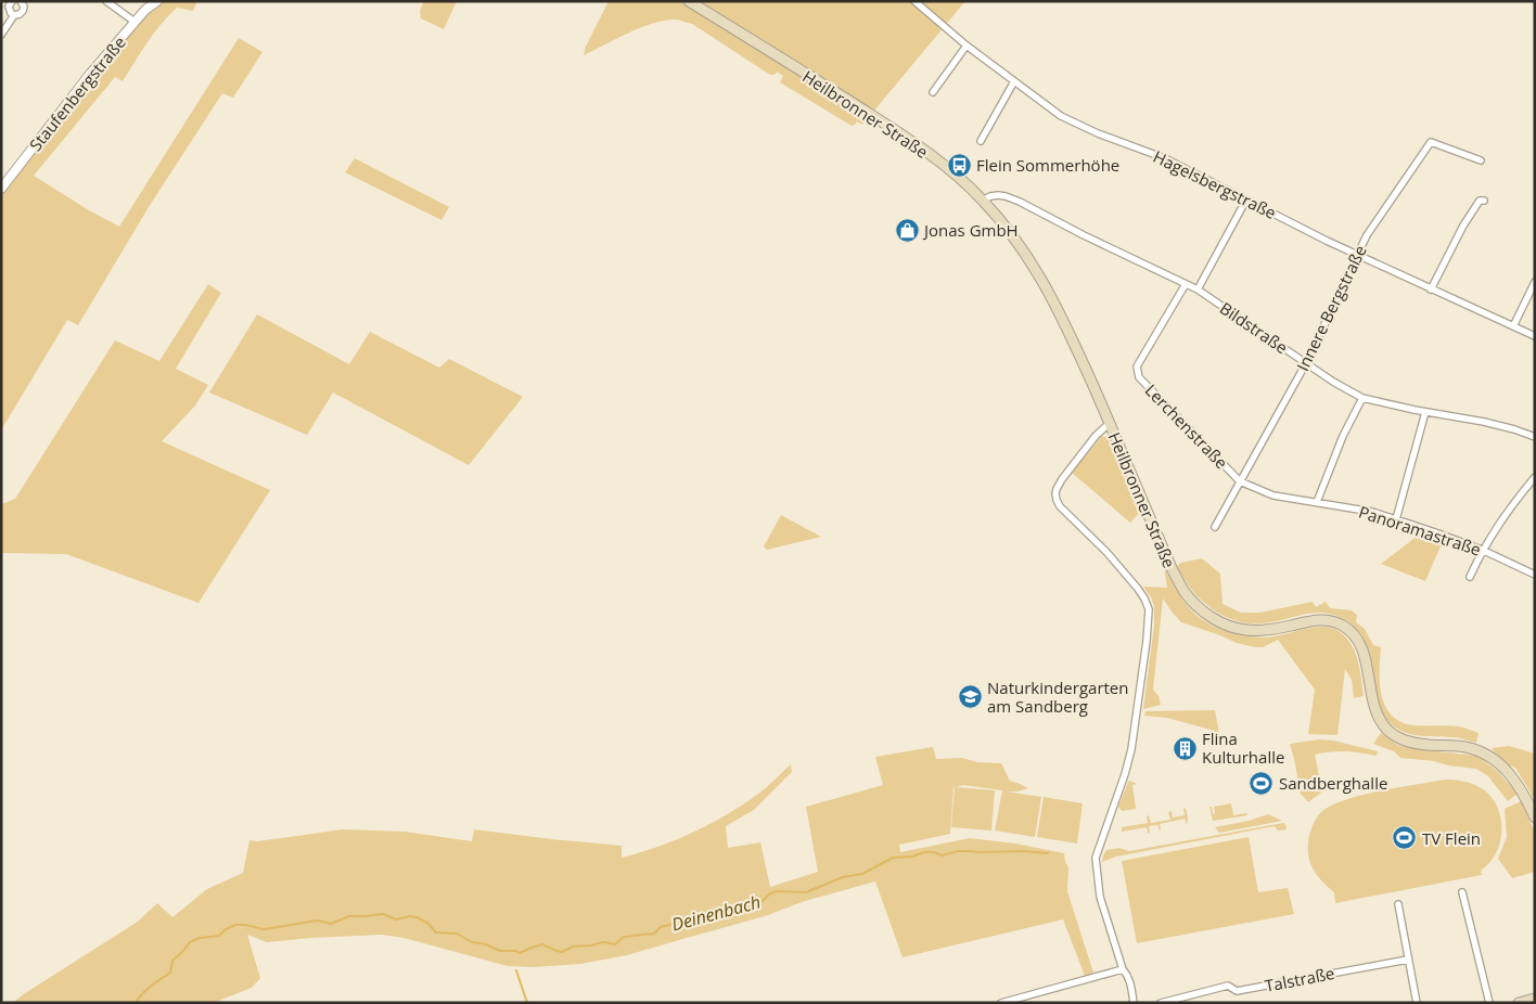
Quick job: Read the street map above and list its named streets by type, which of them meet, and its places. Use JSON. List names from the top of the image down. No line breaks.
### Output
{"streets":{"main road":["Heilbronner Straße"],"street":["Staufenbergstraße","Hagelsbergstraße","Innere Bergstraße","Bildstraße","Lerchenstraße","Panoramastraße","Talstraße"]},"crossings":[["Heilbronner Straße","Bildstraße"],["Hagelsbergstraße","Innere Bergstraße"],["Innere Bergstraße","Bildstraße"],["Innere Bergstraße","Lerchenstraße"],["Innere Bergstraße","Panoramastraße"],["Bildstraße","Lerchenstraße"],["Lerchenstraße","Panoramastraße"]],"water":["Deinenbach"],"places":{"bus stop":["Flein Sommerhöhe"],"shop":["Jonas GmbH"],"school or university":["Naturkindergarten am Sandberg"],"building":["Flina Kulturhalle"],"sports":["Sandberghalle","TV Flein"]}}
